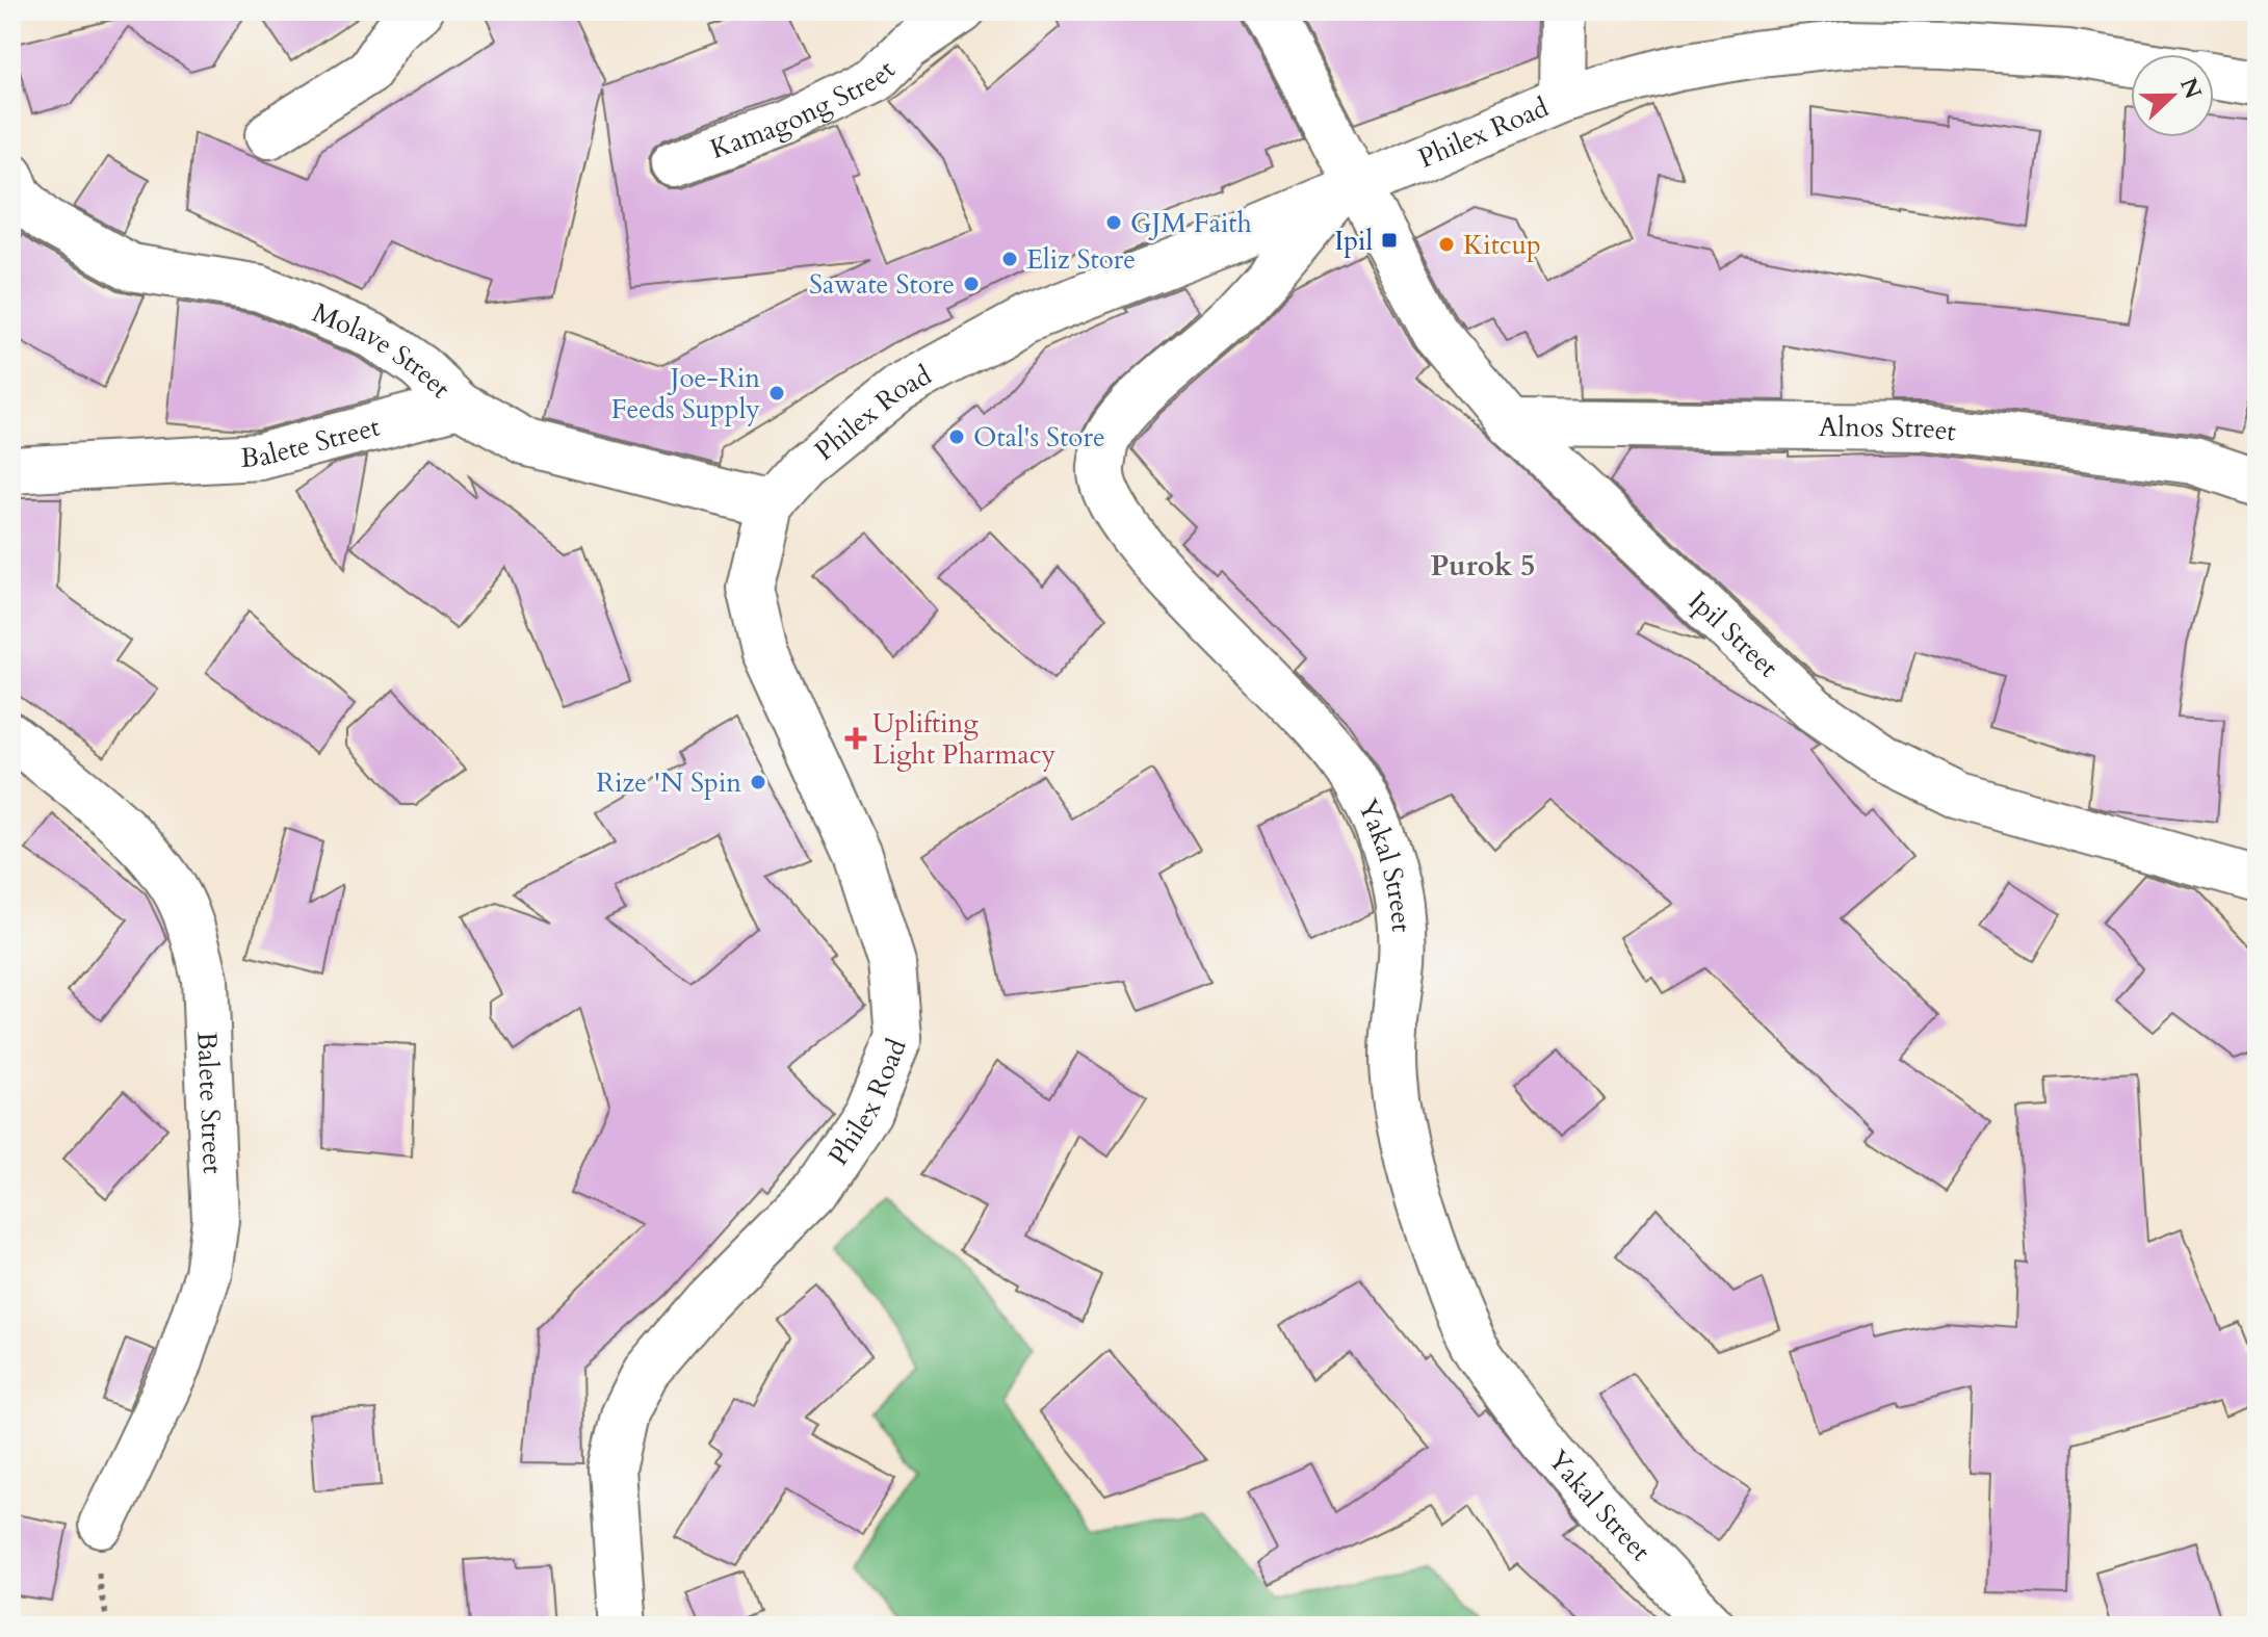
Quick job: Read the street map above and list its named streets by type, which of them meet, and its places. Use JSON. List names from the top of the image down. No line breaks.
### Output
{"streets":{"street":["Kamagong Street","Philex Road","Molave Street","Alnos Street","Balete Street","Ipil Street","Yakal Street"]},"crossings":[["Philex Road","Molave Street"],["Philex Road","Ipil Street"],["Philex Road","Yakal Street"],["Molave Street","Balete Street"],["Alnos Street","Ipil Street"],["Ipil Street","Yakal Street"]],"districts":["Purok 5"],"places":{"other":["GJM Faith","Kitcup","Eliz Store","Sawate Store","Joe-Rin Feeds Supply","Otal's Store","Rize 'N Spin"],"transit":["Ipil"],"health":["Uplifting Light Pharmacy"]},"north":"right"}
